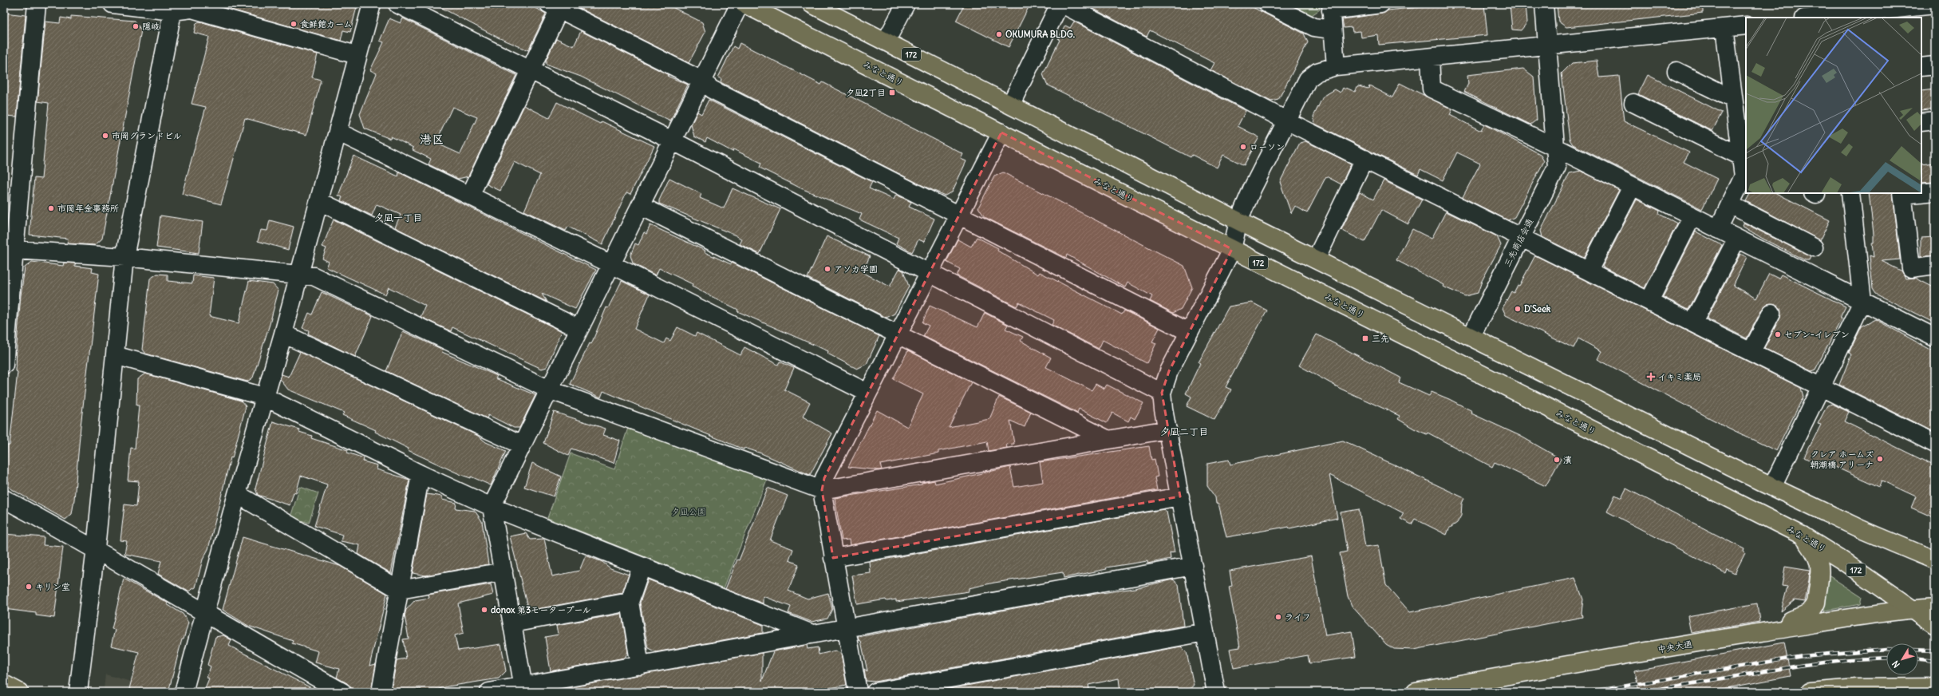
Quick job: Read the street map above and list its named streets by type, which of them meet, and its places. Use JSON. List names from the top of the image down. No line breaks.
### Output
{"streets":{"main road":["172","みなと通り","中央大通"],"street":["三先商店会通"]},"crossings":[["172","三先商店会通"],["みなと通り","中央大通"]],"districts":["港区","夕凪一丁目","夕凪二丁目"],"parks":["夕凪公園"],"places":{"other":["食鮮館カーム","隠岐","OKUMURA BLDG.","市岡グランドビル","ローソン","市岡年金事務所","アソカ学園","D'Seek","セブン-イレブン","クレア ホームズ 朝潮橋 アリーナ","濱","キリン堂","donox 第3モータープール","ライフ"],"transit":["夕凪2丁目","三先"],"health":["イキミ薬局"]},"north":"bottom left"}
